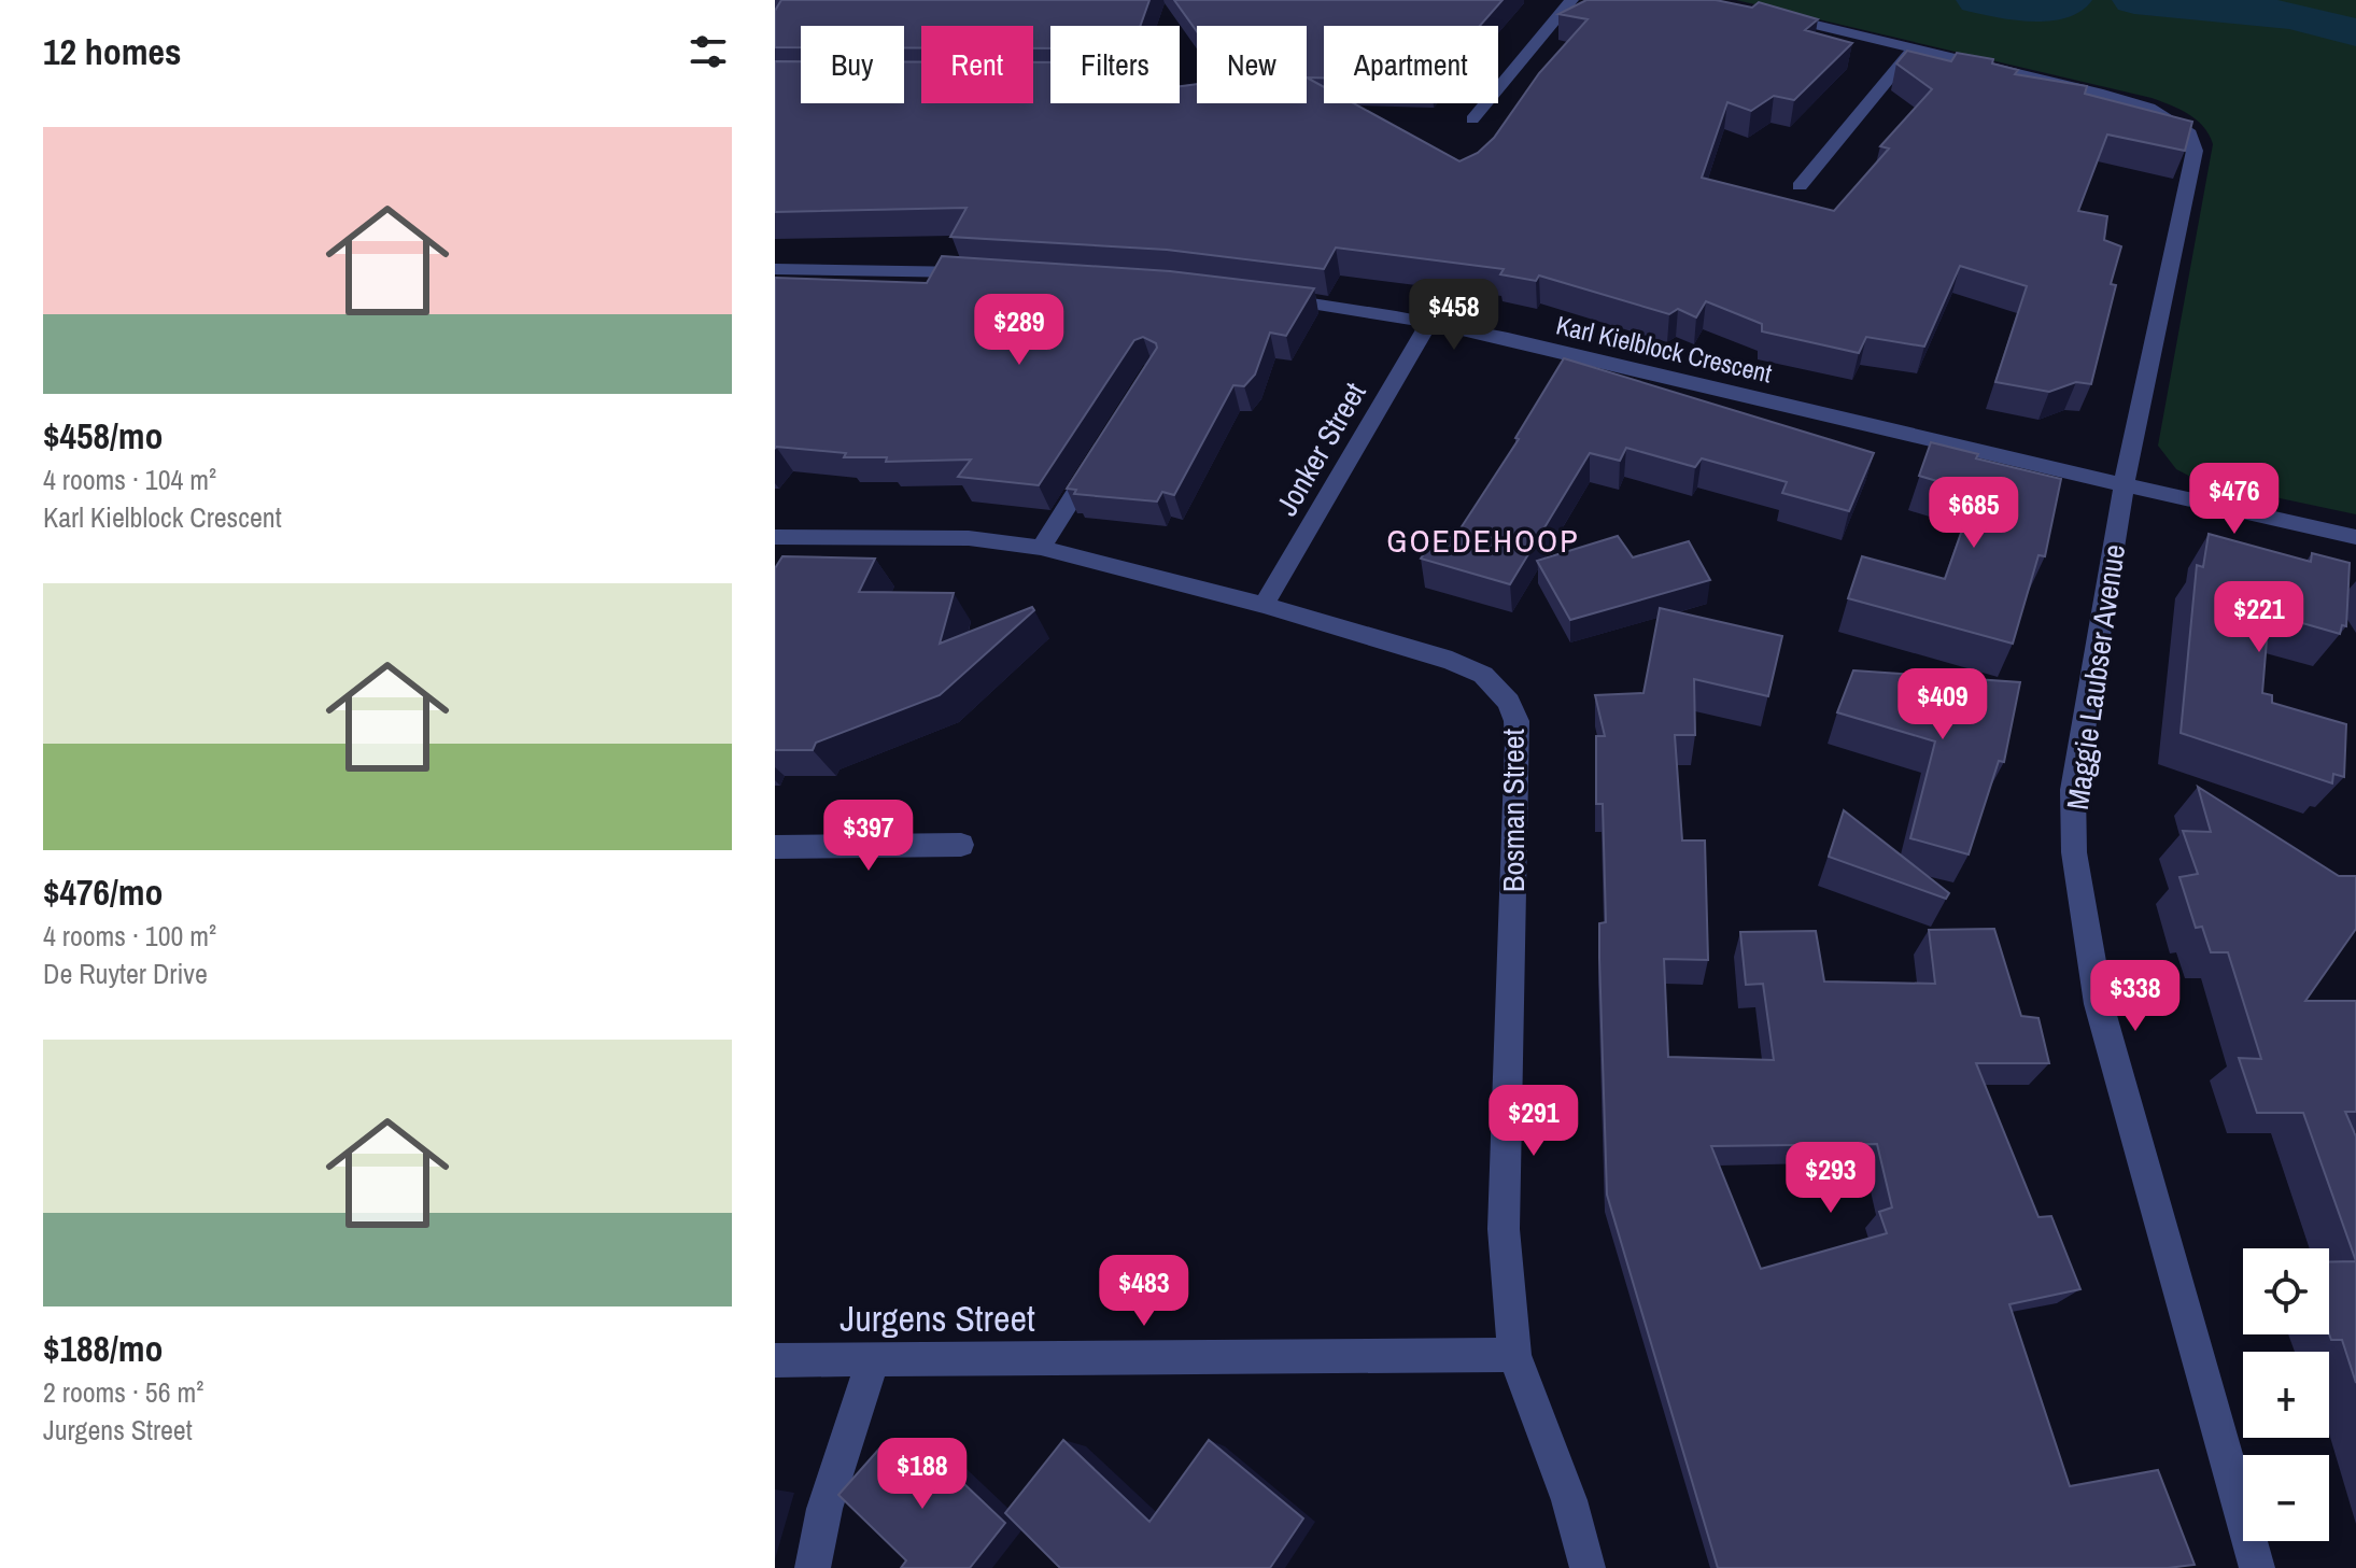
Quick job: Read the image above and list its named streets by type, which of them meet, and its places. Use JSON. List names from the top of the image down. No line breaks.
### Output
{"streets":{"street":["Karl Kielblock Crescent","Jonker Street","Maggie Laubser Avenue","Bosman Street","Jurgens Street"]},"crossings":[["Karl Kielblock Crescent","Jonker Street"],["Karl Kielblock Crescent","Maggie Laubser Avenue"],["Jonker Street","Bosman Street"],["Bosman Street","Jurgens Street"]],"districts":["GOEDEHOOP"],"page":{"heading":"12 homes","chip":["Buy","Rent","Filters","New","Apartment"],"list":[{"name":"$458/mo","note":"4 rooms · 104 m² · Karl Kielblock Crescent"},{"name":"$476/mo","note":"4 rooms · 100 m² · De Ruyter Drive"},{"name":"$188/mo","note":"2 rooms · 56 m² · Jurgens Street"}],"price":["$458","$289","$476","$685","$221","$409","$397","$338","$291","$293","$483","$188"],"map_buttons":["+","−"]}}
